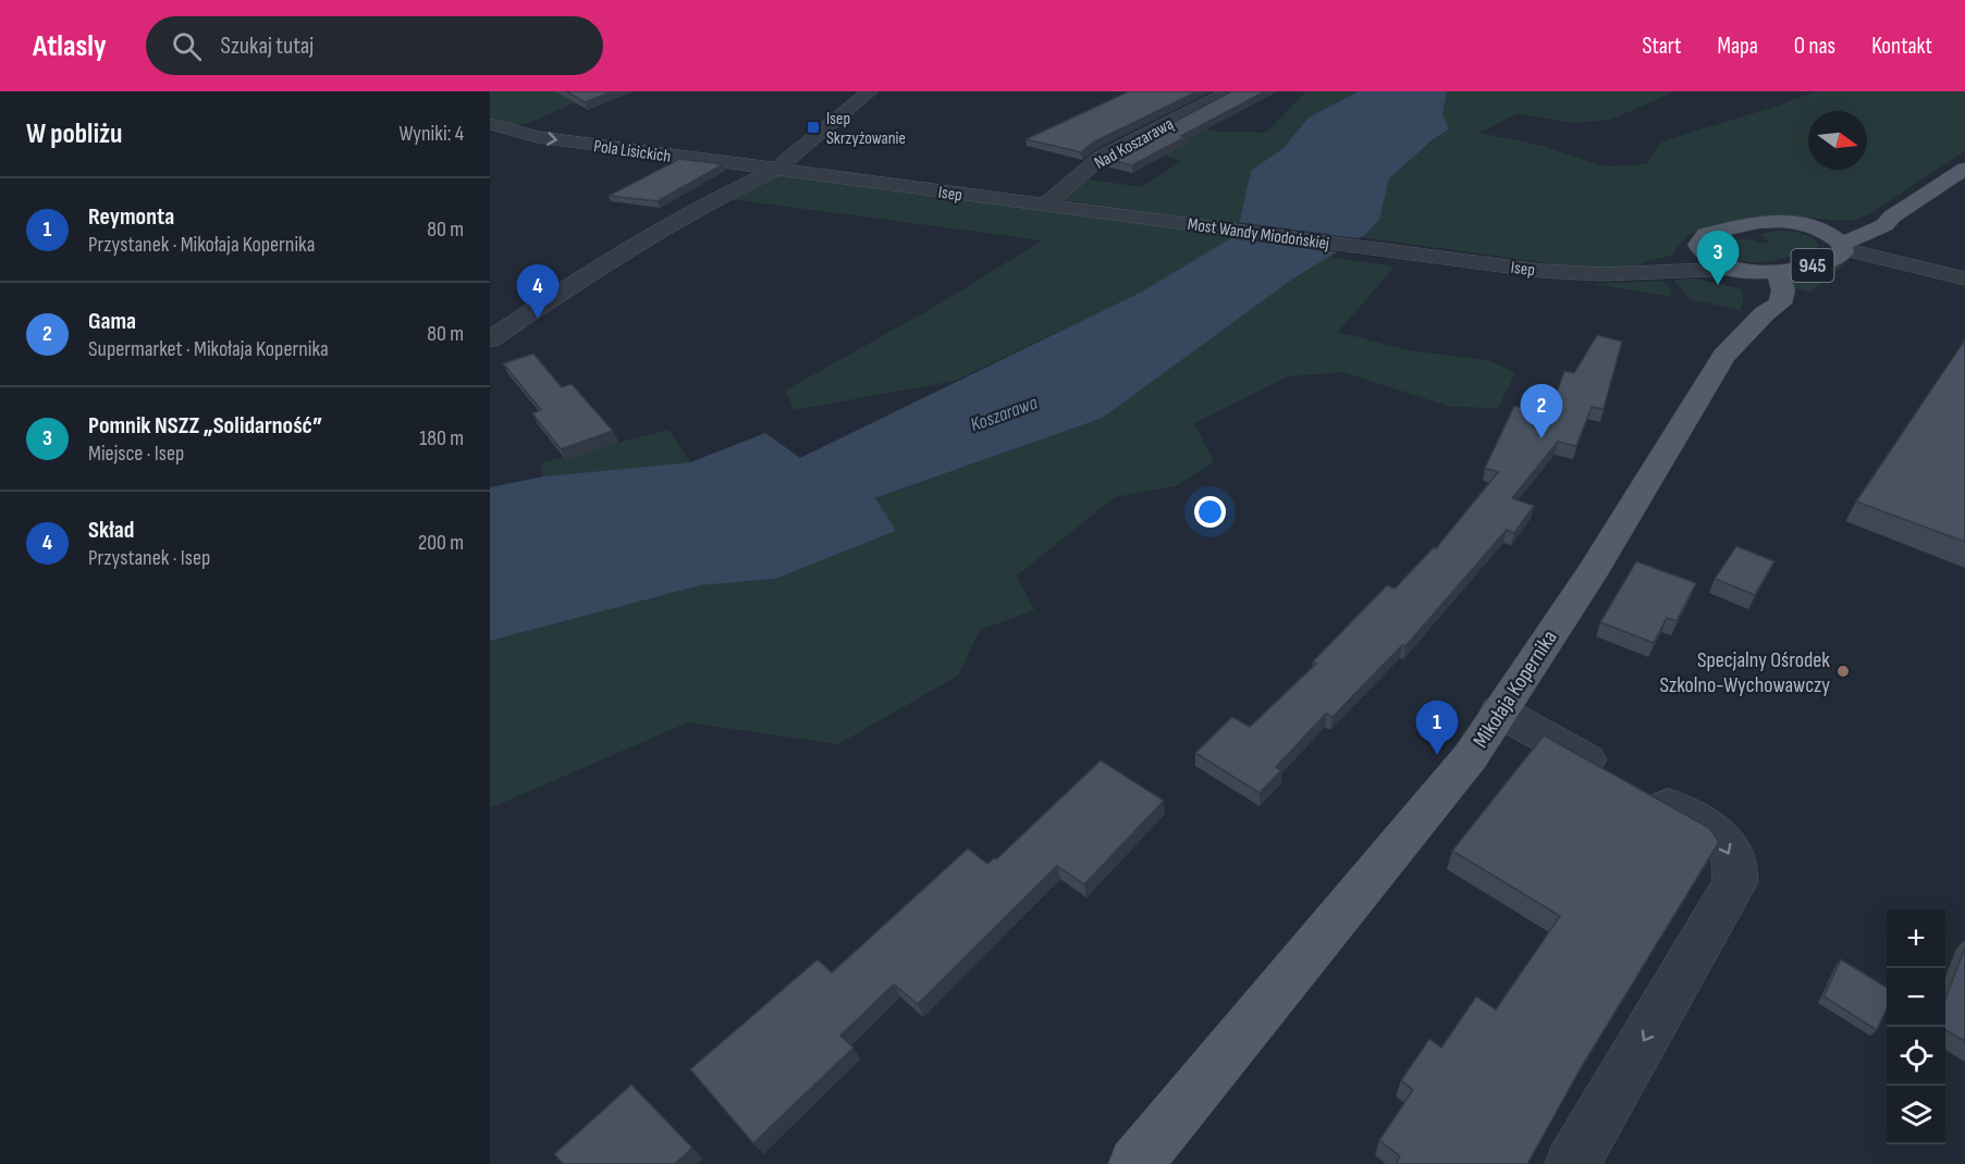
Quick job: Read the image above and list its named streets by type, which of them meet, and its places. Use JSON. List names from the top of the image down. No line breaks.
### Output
{"streets":{"main road":["945","Mikołaja Kopernika"],"street":["Nad Koszarawą","Pola Lisickich","Isep","Most Wandy Miodońskiej"]},"crossings":[["Nad Koszarawą","Isep"],["Pola Lisickich","Isep"],["Isep","Most Wandy Miodońskiej"],["Isep","945"],["945","Mikołaja Kopernika"]],"one_way":["Pola Lisickich"],"water":["Koszarawa"],"places":{"transit":["Isep Skrzyżowanie"],"other":["Specjalny Ośrodek Szkolno-Wychowawczy"]},"north":"right","page":{"header":"Atlasly","search":"Szukaj tutaj","nav":["Start","Mapa","O nas","Kontakt"],"heading":["W pobliżu","Wyniki: 4"],"list":[{"mark":"1","name":"Reymonta","note":"Przystanek · Mikołaja Kopernika","value":"80 m"},{"mark":"2","name":"Gama","note":"Supermarket · Mikołaja Kopernika","value":"80 m"},{"mark":"3","name":"Pomnik NSZZ „Solidarność”","note":"Miejsce · Isep","value":"180 m"},{"mark":"4","name":"Skład","note":"Przystanek · Isep","value":"200 m"}],"pins":["3","4","2","1"],"map_buttons":["+","−"]}}
